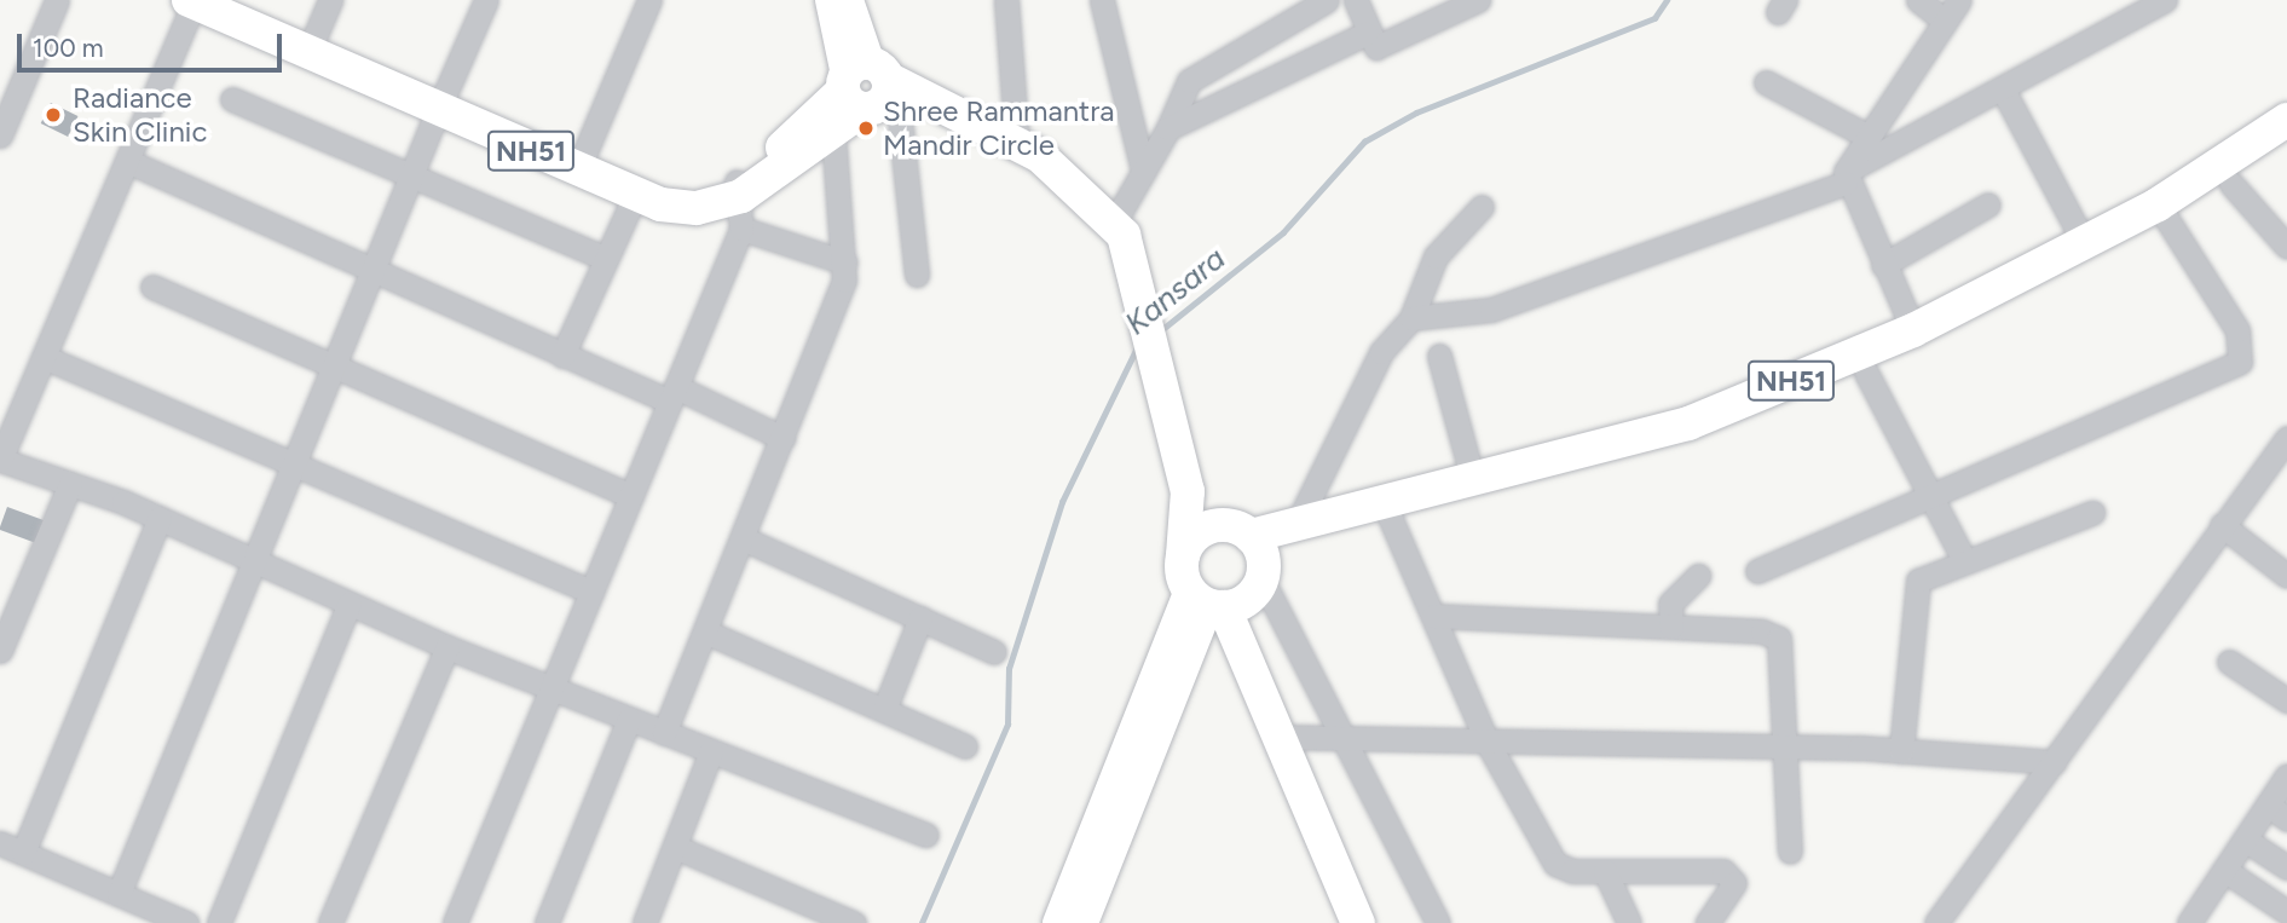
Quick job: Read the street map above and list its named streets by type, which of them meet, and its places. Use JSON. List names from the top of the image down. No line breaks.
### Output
{"streets":{"highway":["NH51"]},"water":["Kansara"],"places":["Radiance Skin Clinic","Shree Rammantra Mandir Circle"],"scale_bar":"100 m"}
